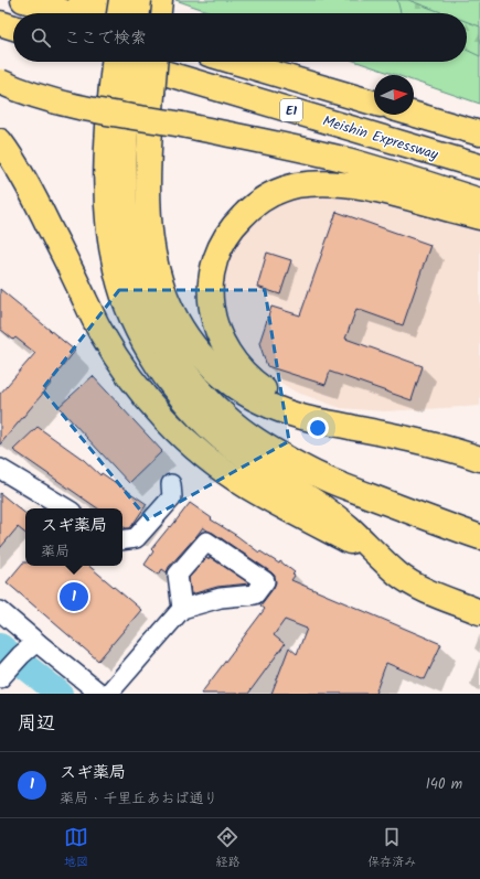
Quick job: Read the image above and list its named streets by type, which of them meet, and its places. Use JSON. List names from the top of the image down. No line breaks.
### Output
{"streets":{"highway":["E1","Meishin Expressway"]},"north":"right","page":{"search":"ここで検索","popup":["スギ薬局","薬局"],"pins":"1","heading":"周辺","list":[{"mark":"1","name":"スギ薬局","note":"薬局 · 千里丘あおば通り","value":"140 m"}],"nav":["地図","経路","保存済み"]}}
